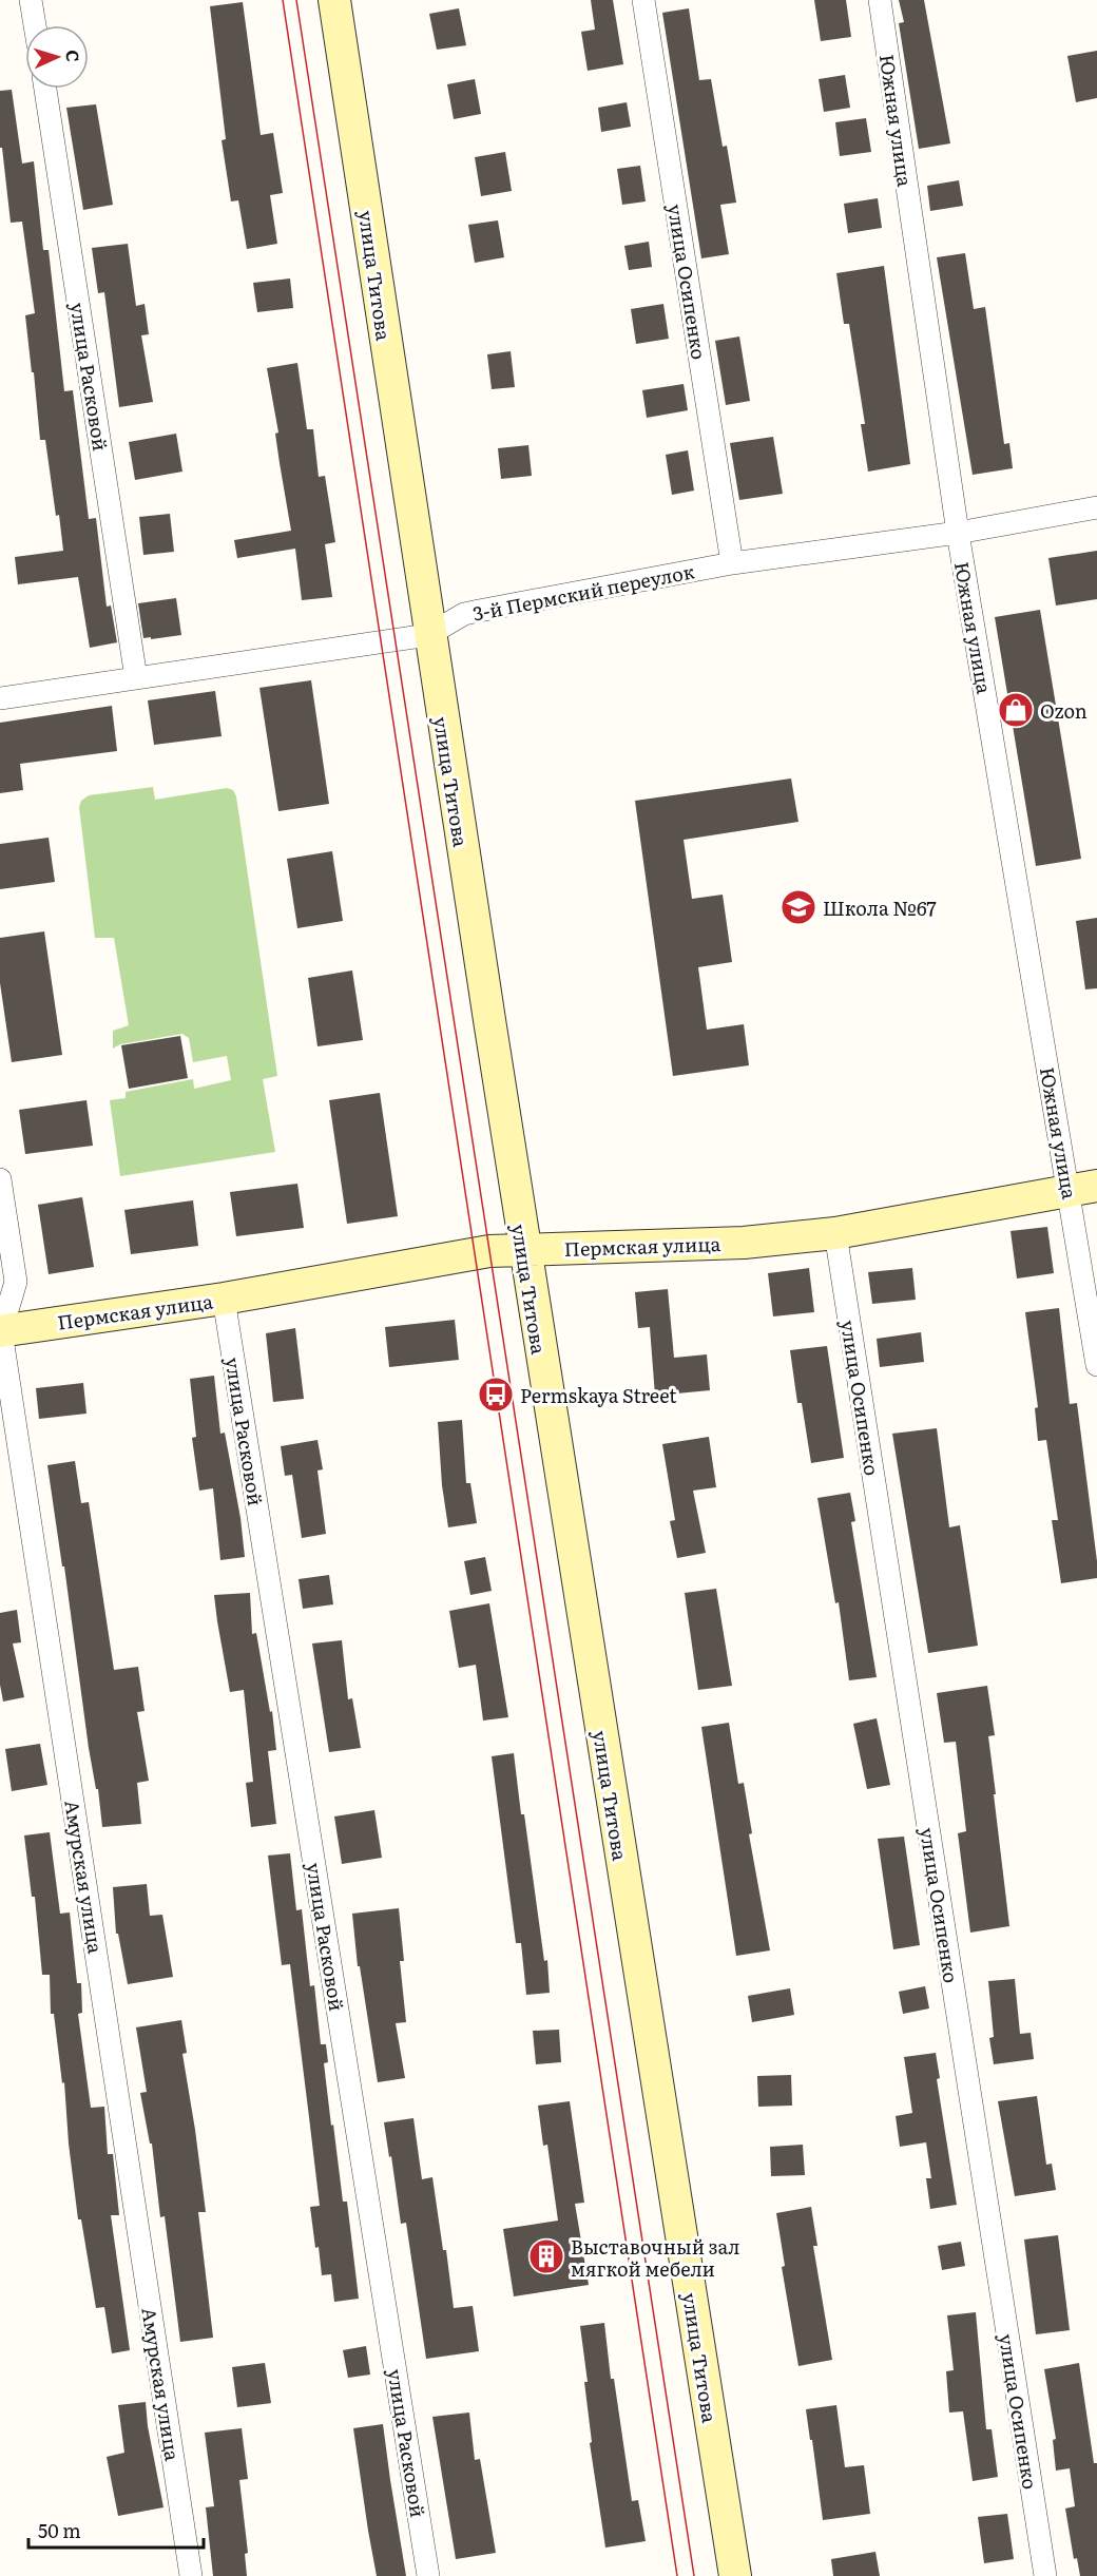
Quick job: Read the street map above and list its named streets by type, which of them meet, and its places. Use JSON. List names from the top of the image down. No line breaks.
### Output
{"streets":{"street":["Южная улица","улица Титова","улица Осипенко","улица Расковой","3-й Пермский переулок","Пермская улица","Амурская улица"]},"crossings":[["Южная улица","3-й Пермский переулок"],["Южная улица","Пермская улица"],["улица Титова","3-й Пермский переулок"],["улица Титова","Пермская улица"],["улица Осипенко","3-й Пермский переулок"],["улица Осипенко","Пермская улица"],["улица Расковой","3-й Пермский переулок"],["улица Расковой","Пермская улица"],["Пермская улица","Амурская улица"]],"places":{"shop":["Ozon"],"school or university":["Школа №67"],"bus stop":["Permskaya Street"],"building":["Выставочный зал мягкой мебели"]},"scale_bar":"50 m","north":"right"}
